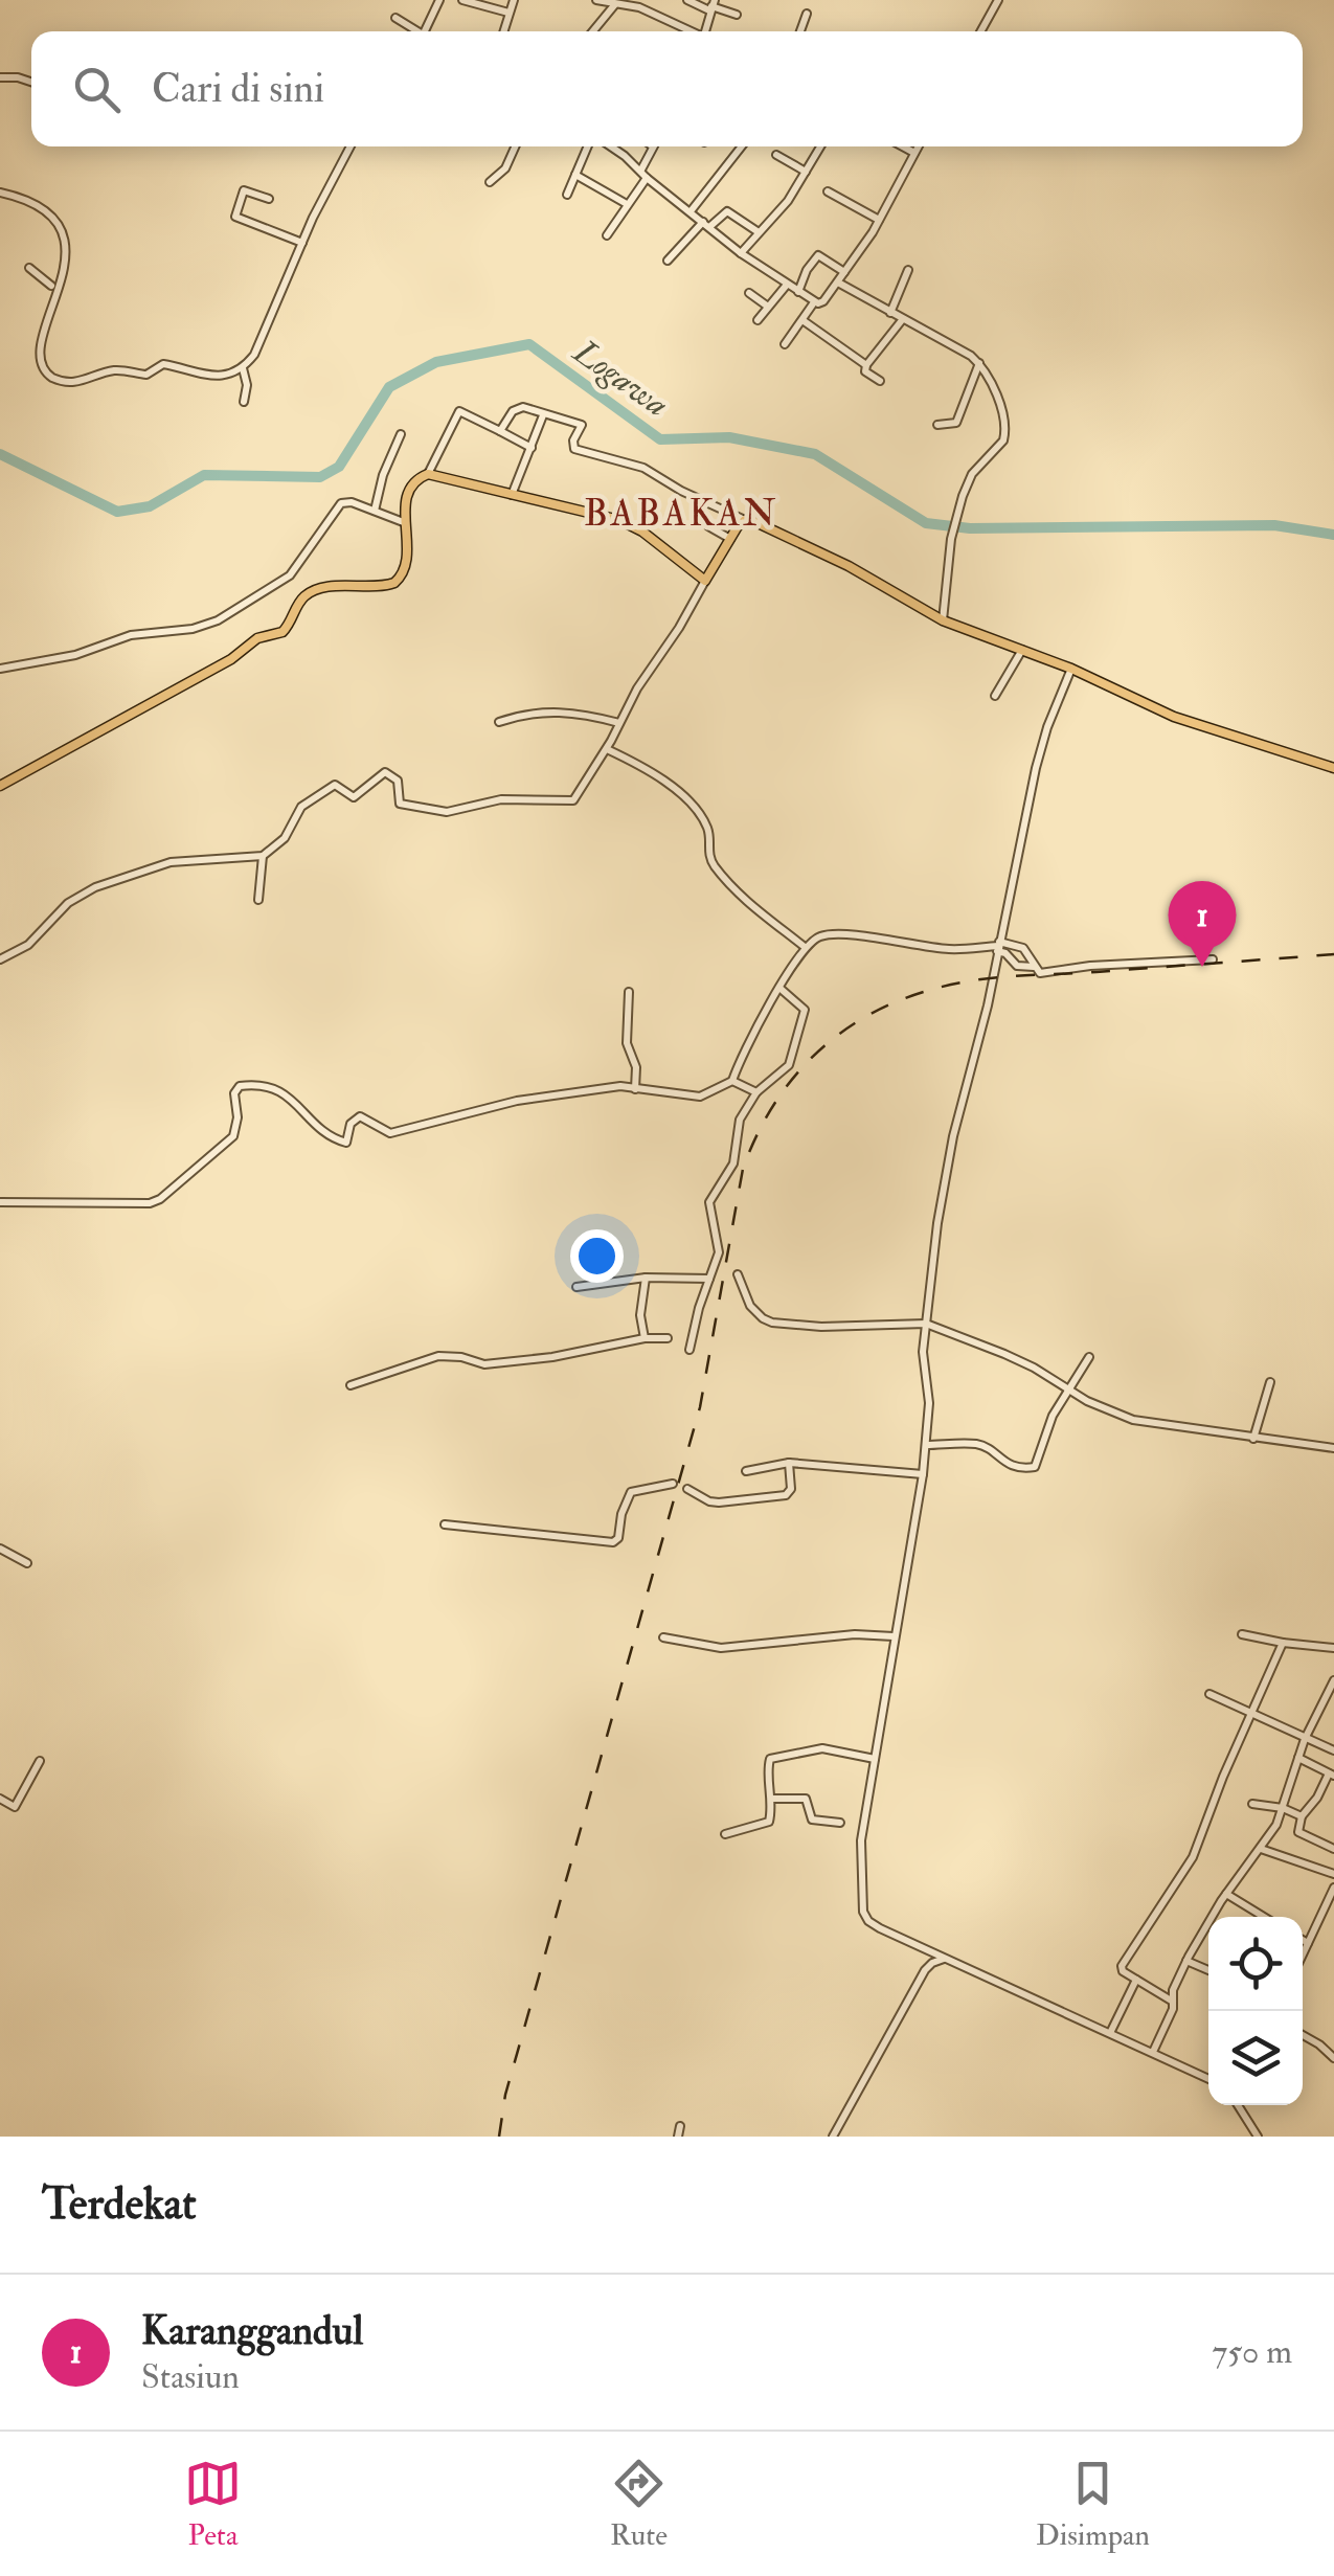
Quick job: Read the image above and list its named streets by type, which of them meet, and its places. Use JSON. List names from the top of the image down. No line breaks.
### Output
{"districts":["BABAKAN"],"water":["Logawa"],"page":{"search":"Cari di sini","pins":"1","heading":"Terdekat","list":[{"mark":"1","name":"Karanggandul","note":"Stasiun","value":"750 m"}],"nav":["Peta","Rute","Disimpan"]}}
